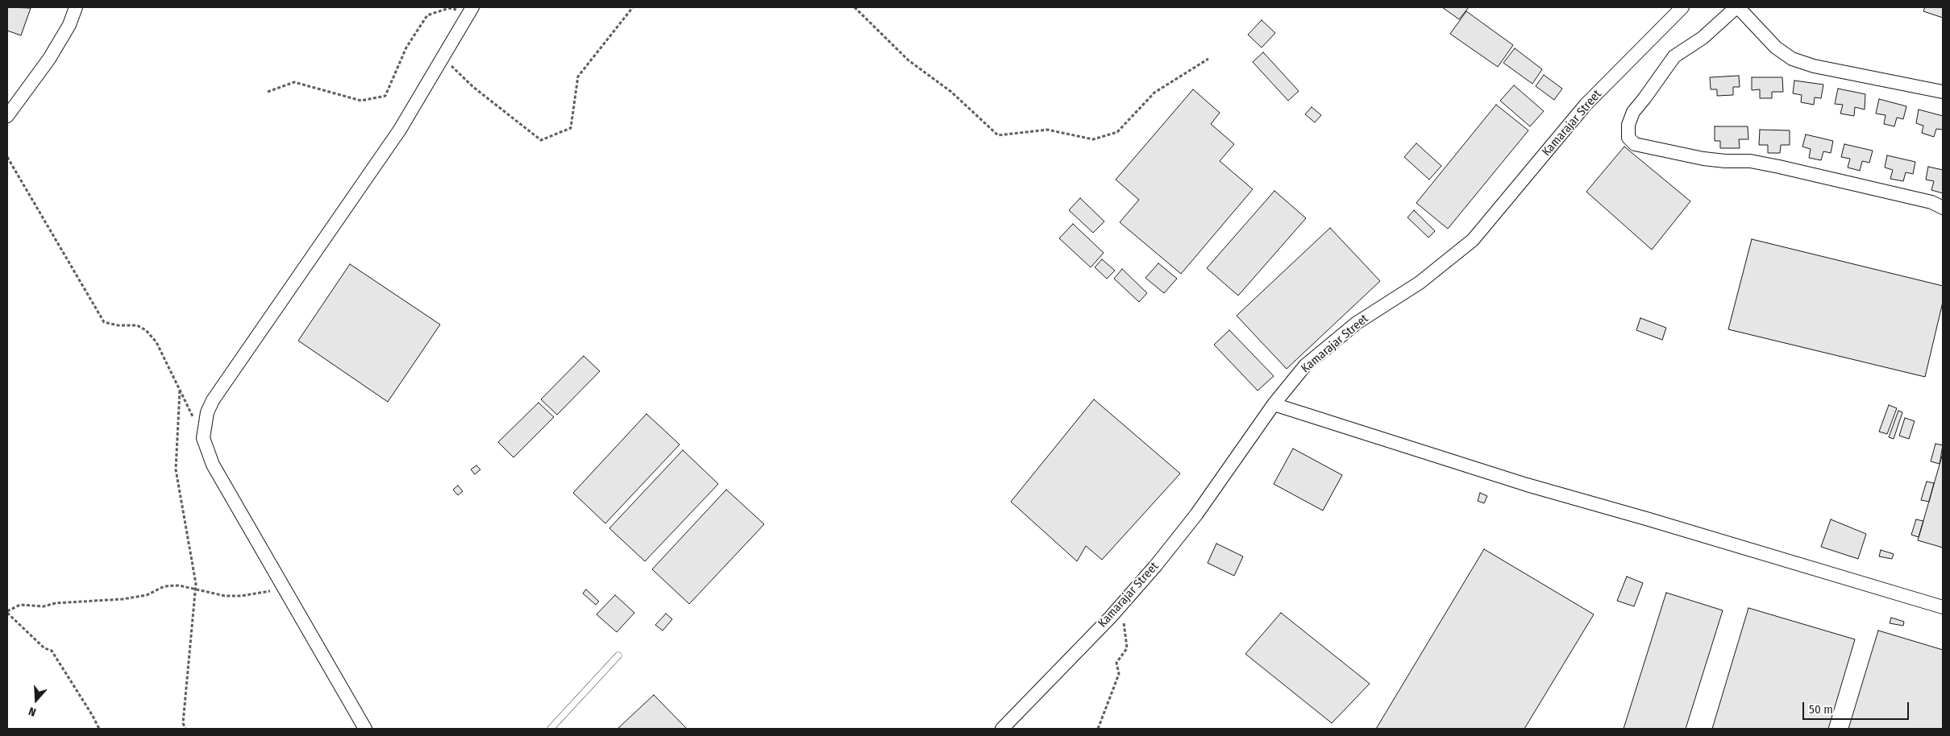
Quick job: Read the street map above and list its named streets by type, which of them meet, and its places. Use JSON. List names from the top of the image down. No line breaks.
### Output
{"streets":{"street":["Kamarajar Street"]},"scale_bar":"50 m","north":"bottom"}
